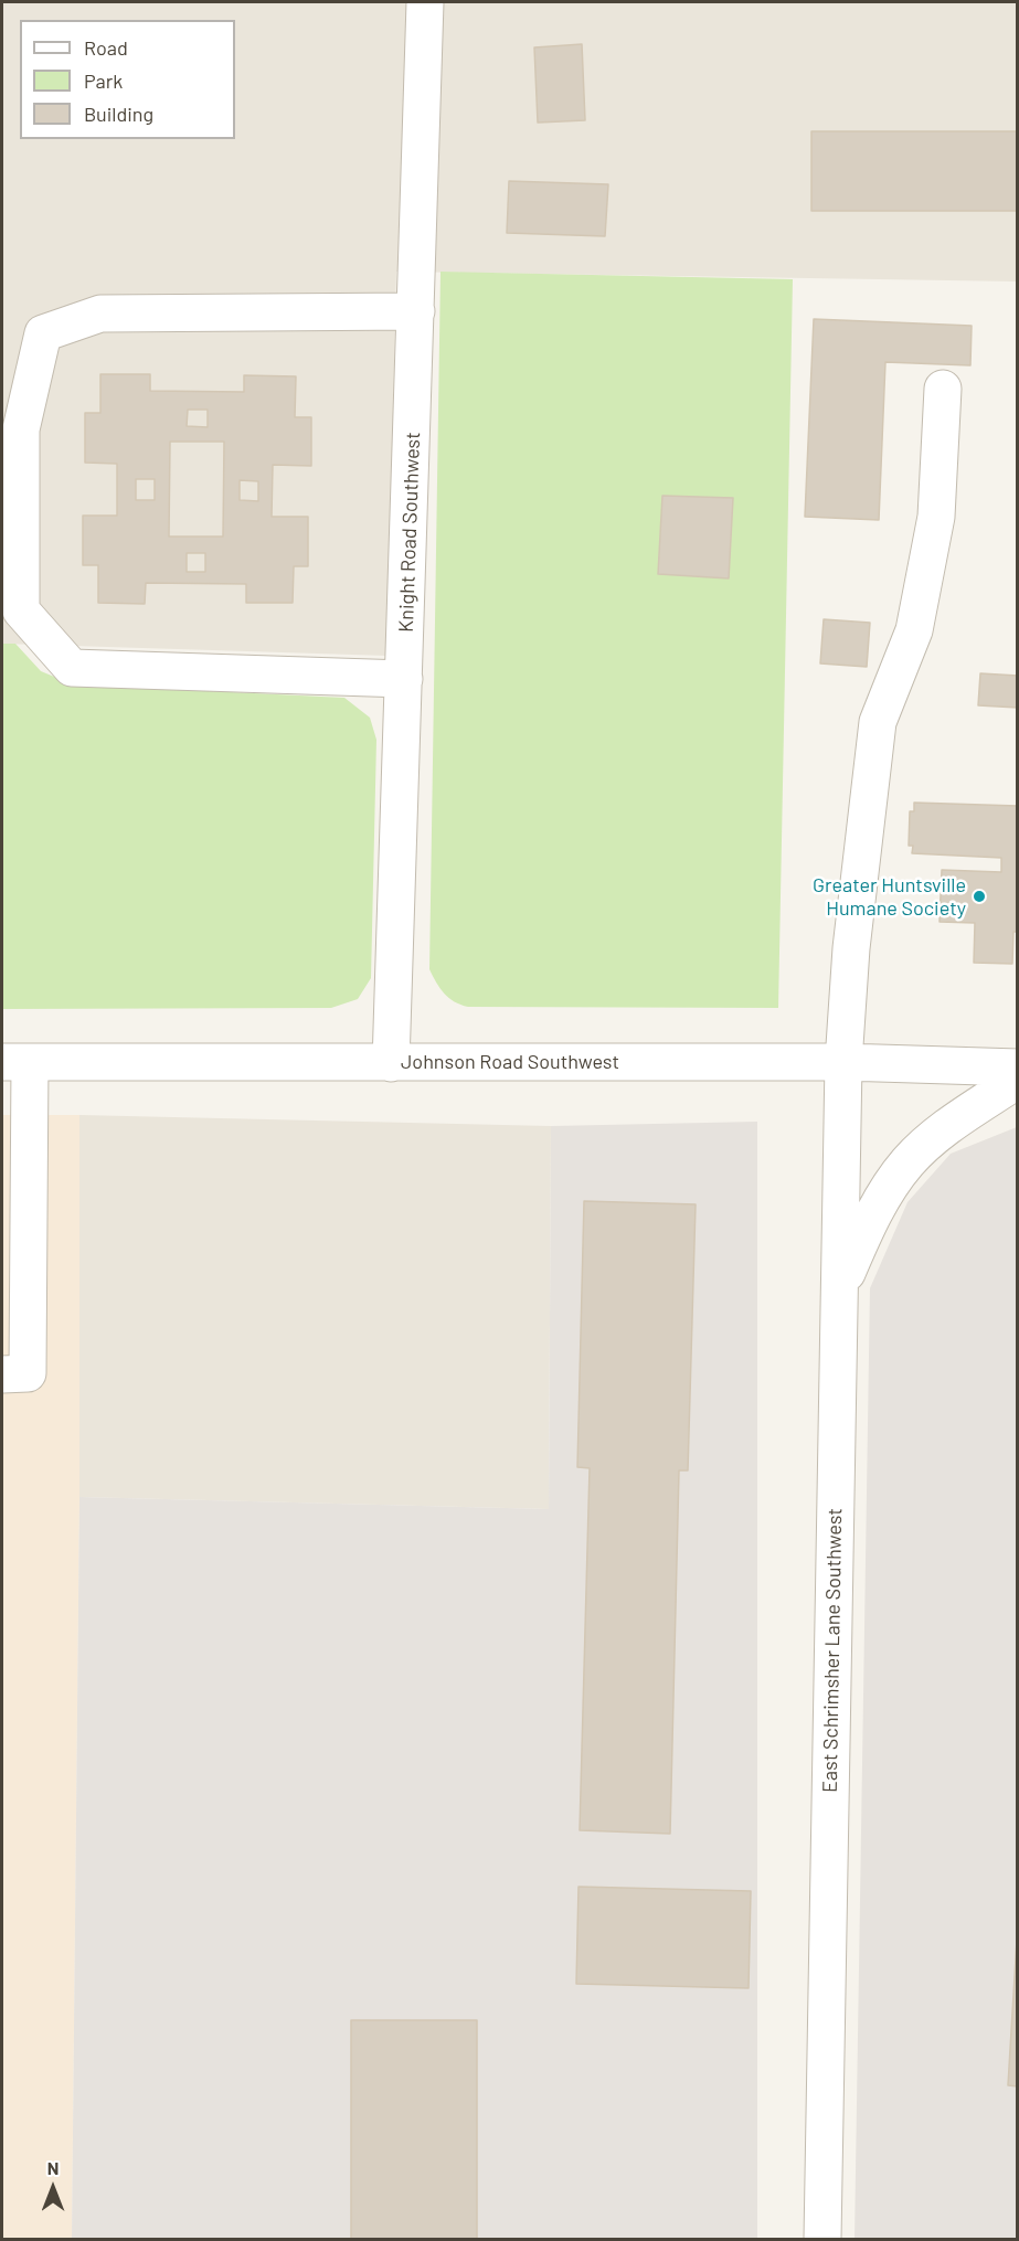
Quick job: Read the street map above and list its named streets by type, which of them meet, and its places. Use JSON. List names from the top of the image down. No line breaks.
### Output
{"streets":{"street":["Knight Road Southwest","Johnson Road Southwest","East Schrimsher Lane Southwest"]},"crossings":[["Knight Road Southwest","Johnson Road Southwest"],["Johnson Road Southwest","East Schrimsher Lane Southwest"]],"places":["Greater Huntsville Humane Society"],"legend":["Road","Park","Building"],"north":"top"}
